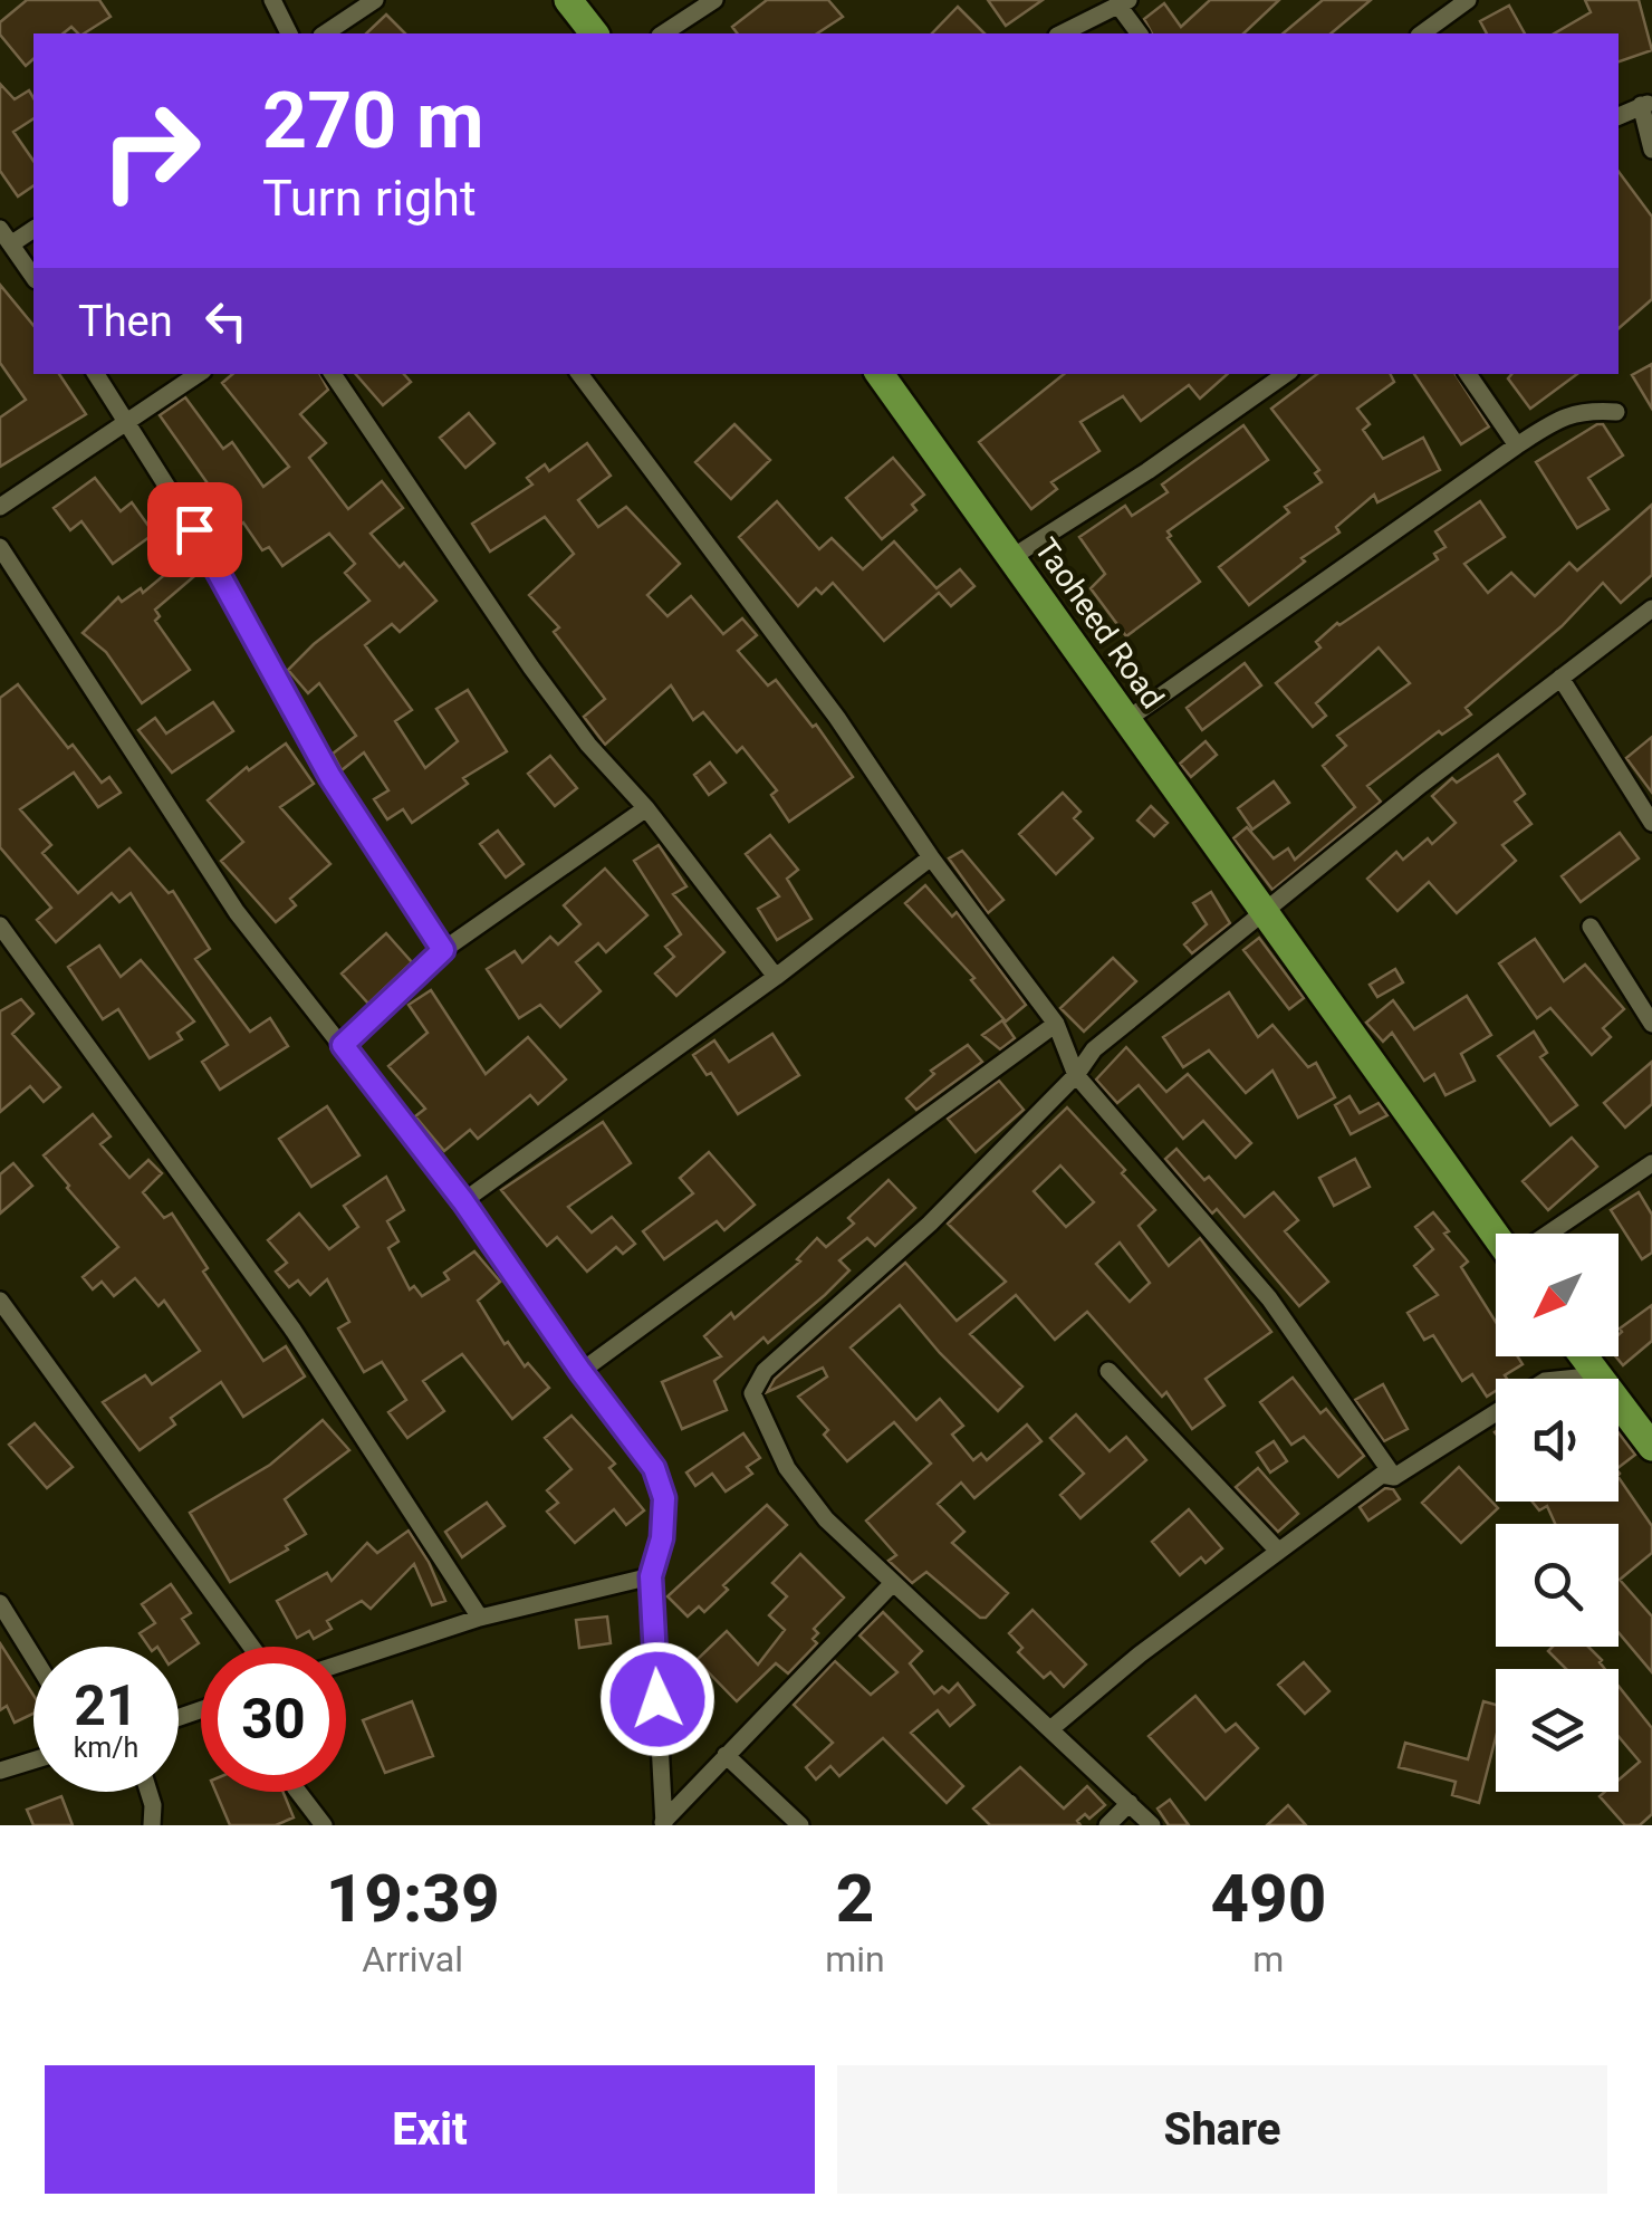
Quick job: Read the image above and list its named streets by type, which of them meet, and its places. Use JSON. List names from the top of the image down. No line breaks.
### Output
{"streets":{"main road":["Taoheed Road"]},"north":"bottom left","page":{"turn":["270 m","Turn right"],"then":"Then","speed":"21 km/h","limit":"30","eta":["19:39","Arrival","2","min","490","m"],"buttons":["Exit","Share"]}}
